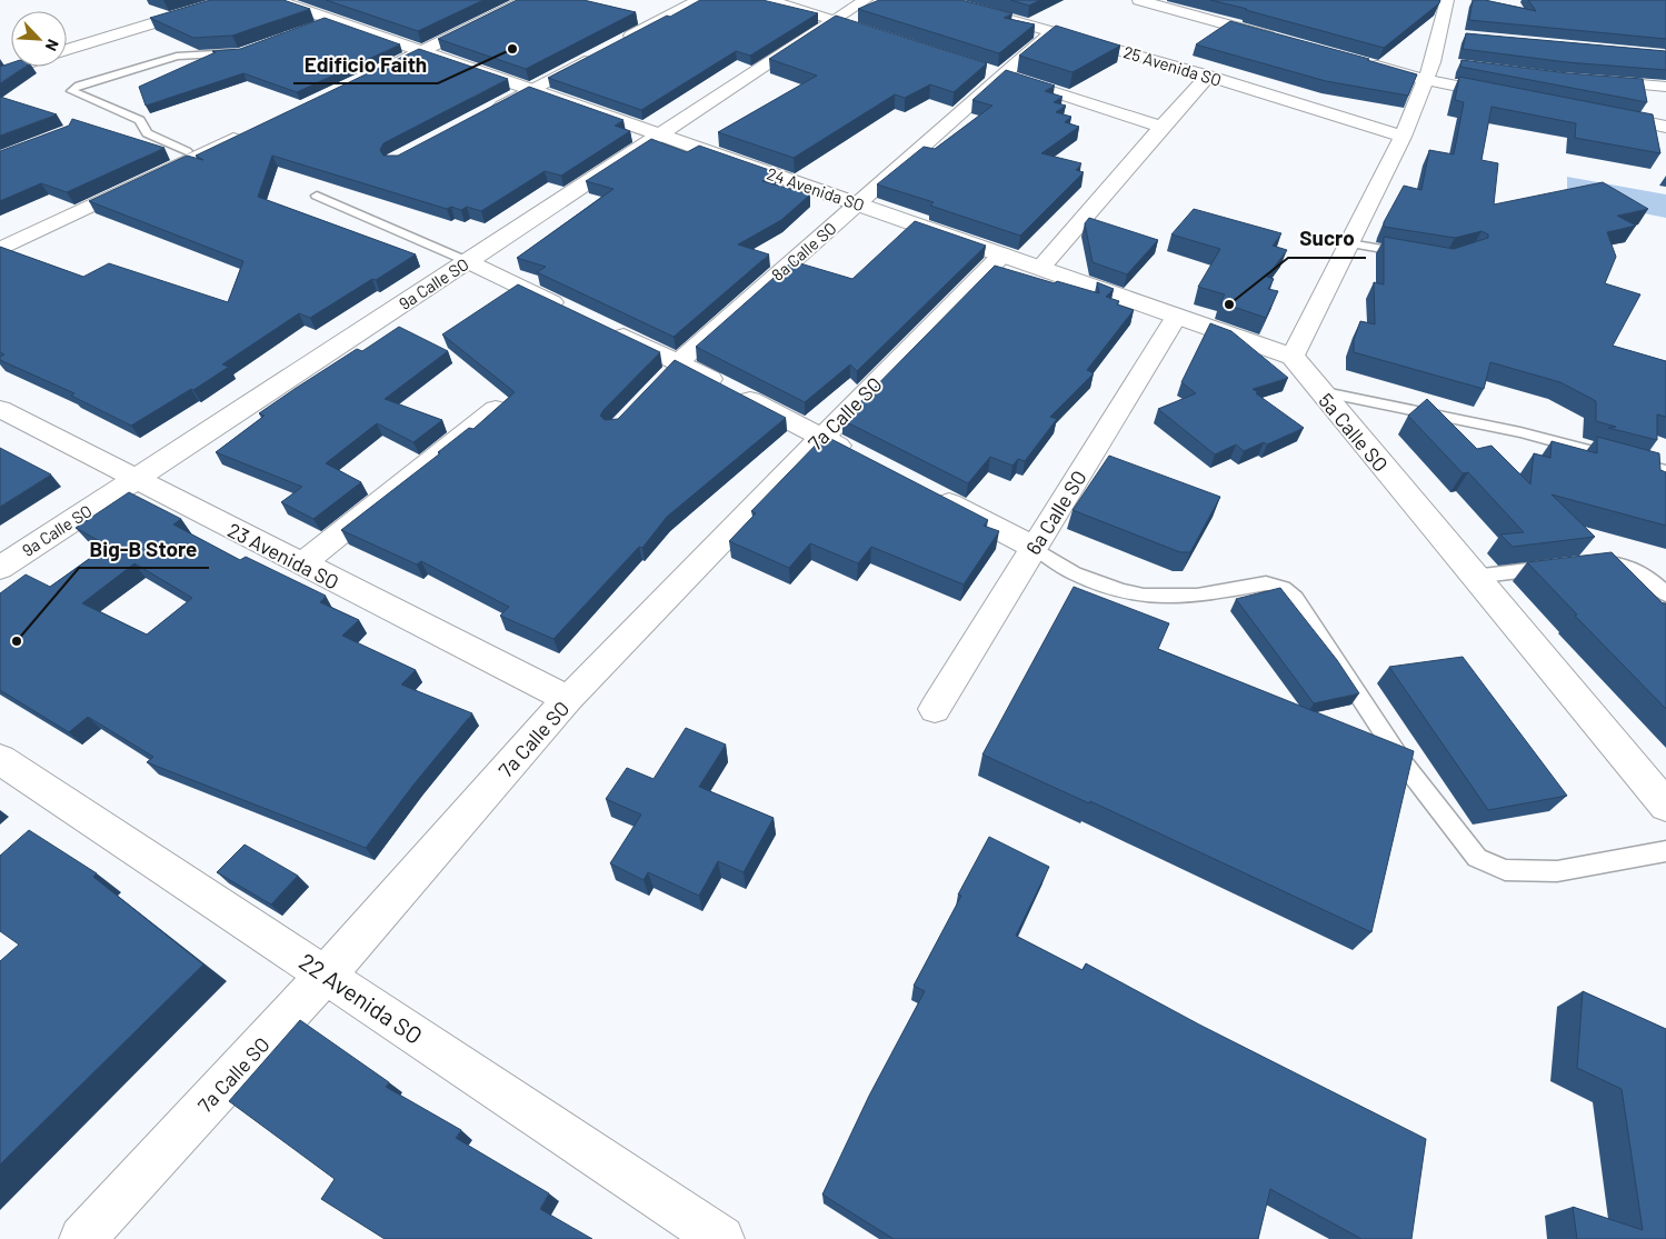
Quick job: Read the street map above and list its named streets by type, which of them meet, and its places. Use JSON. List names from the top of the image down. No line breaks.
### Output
{"streets":{"street":["25 Avenida SO","24 Avenida SO","8a Calle SO","9a Calle SO","7a Calle SO","5a Calle SO","6a Calle SO","23 Avenida SO","22 Avenida SO"]},"crossings":[["25 Avenida SO","8a Calle SO"],["24 Avenida SO","8a Calle SO"],["24 Avenida SO","9a Calle SO"],["24 Avenida SO","7a Calle SO"],["24 Avenida SO","5a Calle SO"],["24 Avenida SO","6a Calle SO"],["9a Calle SO","23 Avenida SO"],["7a Calle SO","23 Avenida SO"],["7a Calle SO","22 Avenida SO"]],"places":["Edificio Faith","Sucro","Big-B Store"],"north":"bottom right"}
